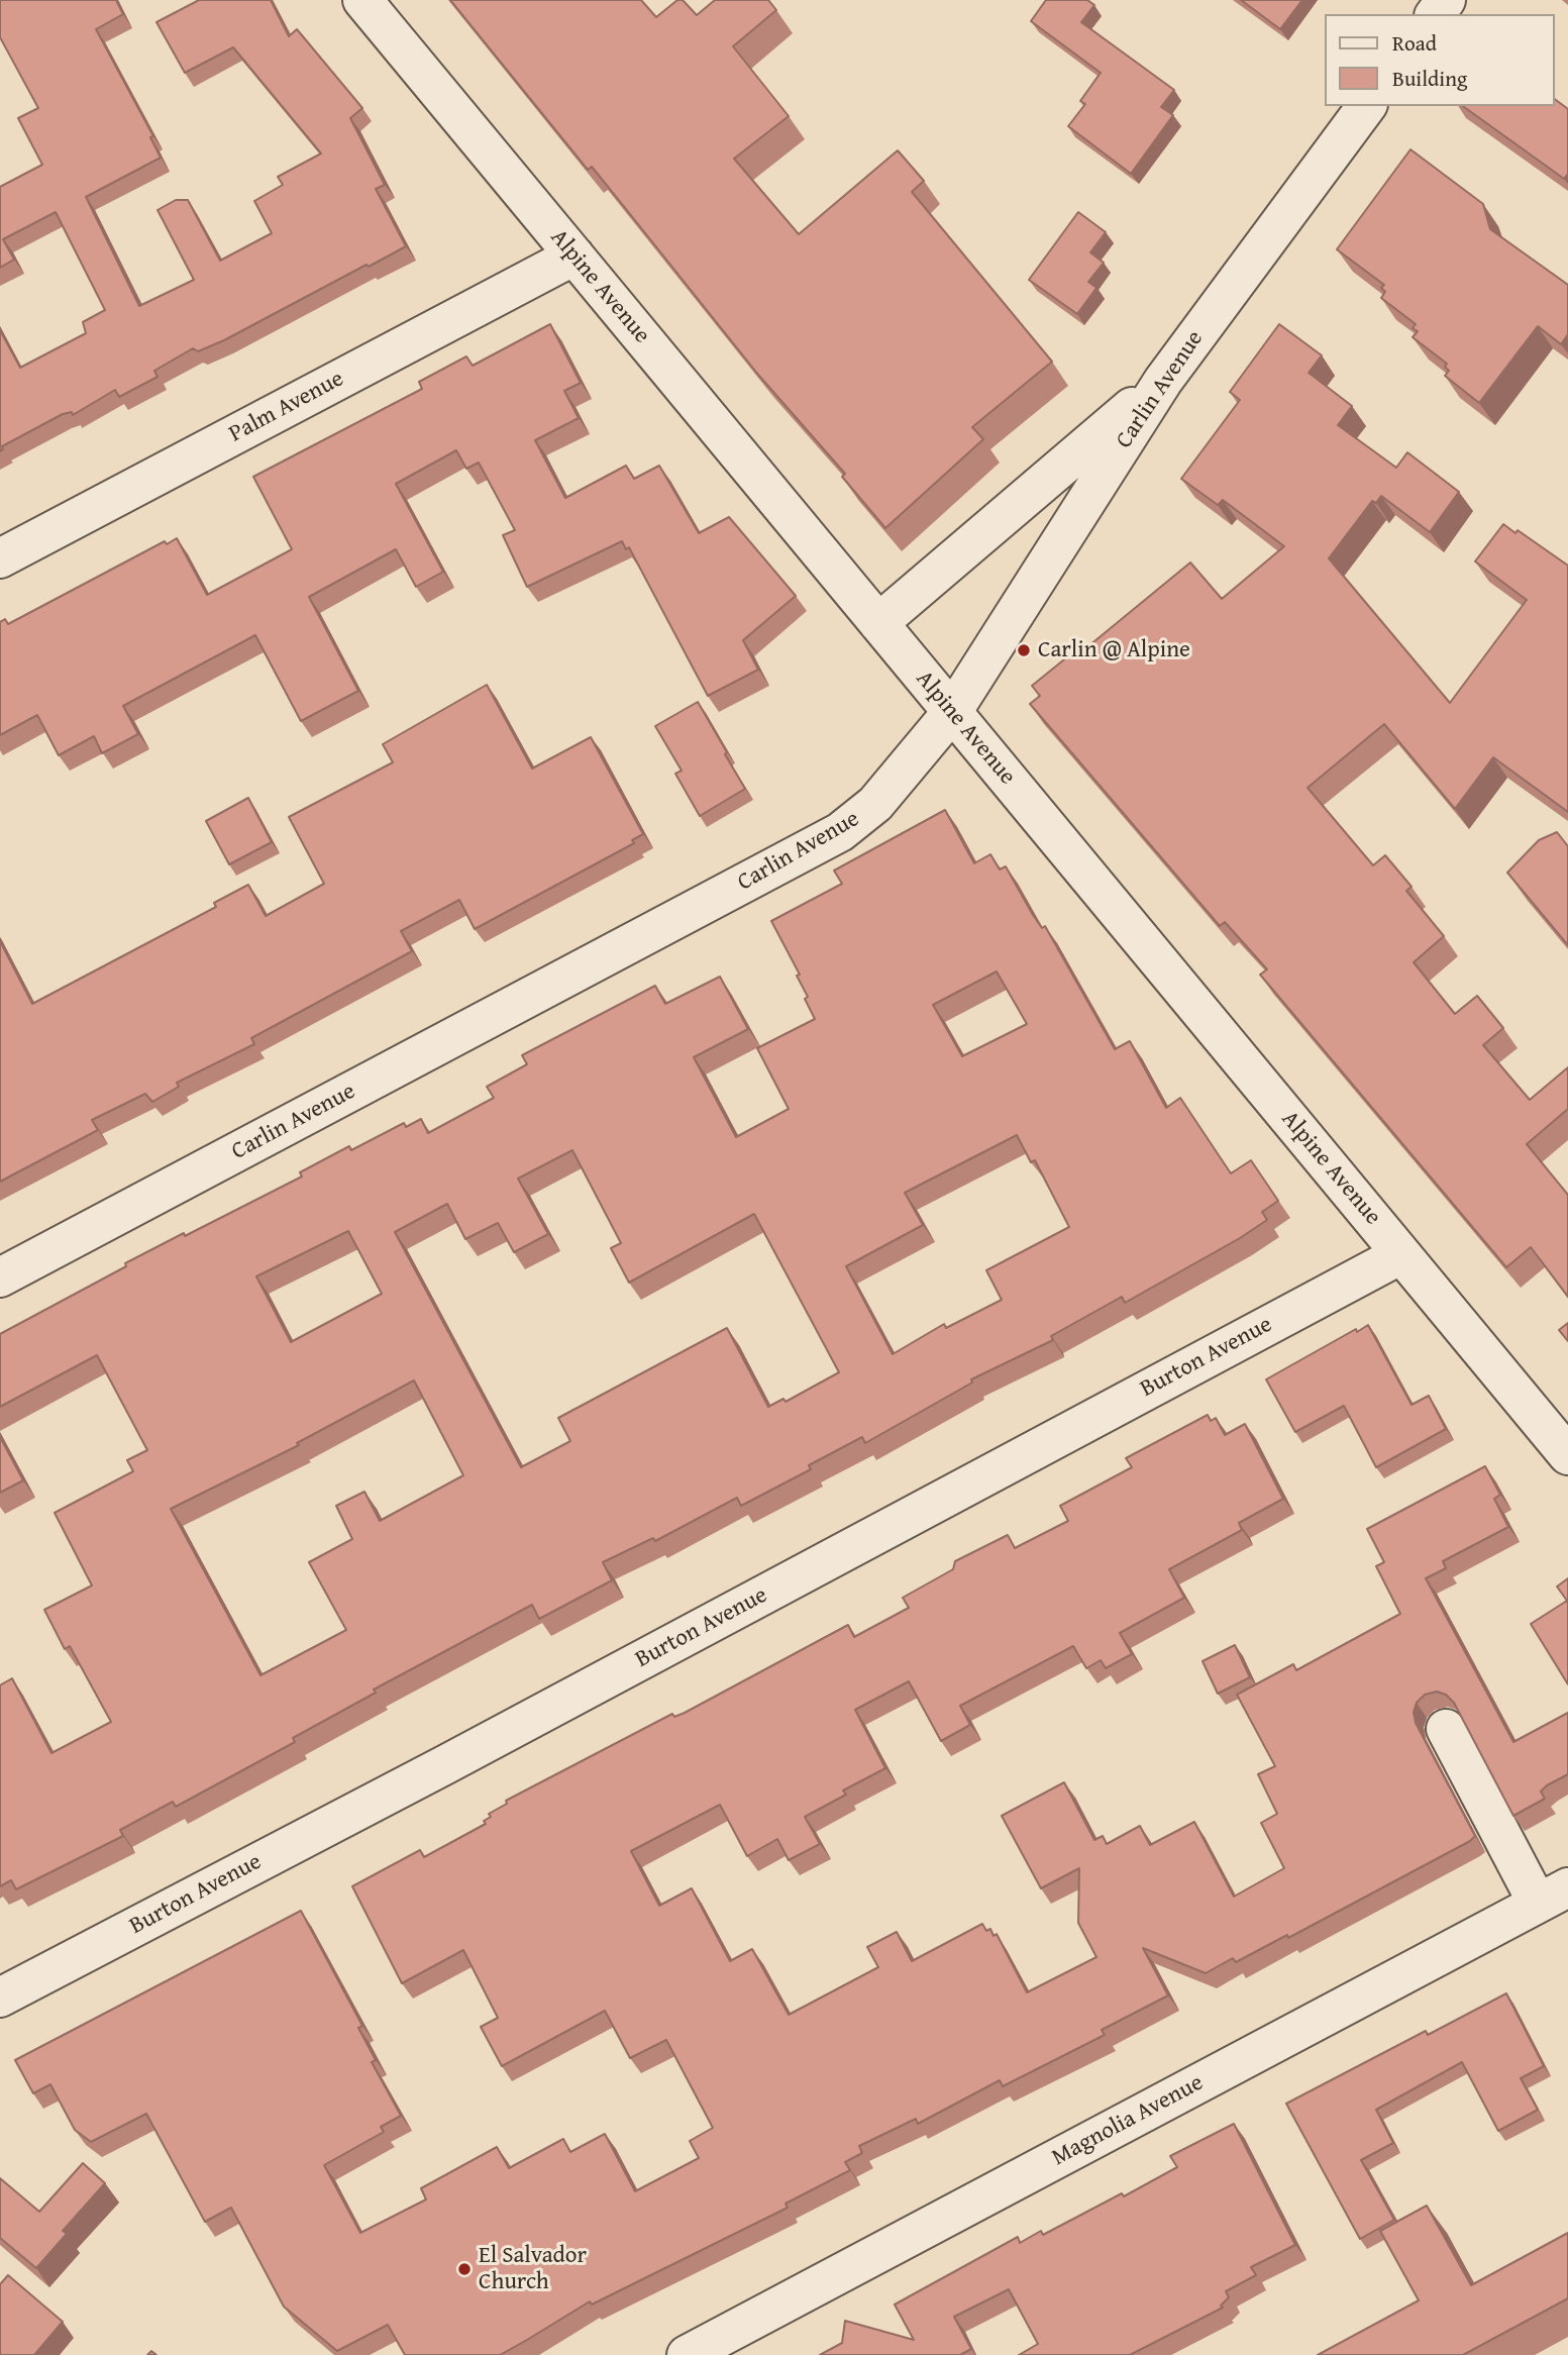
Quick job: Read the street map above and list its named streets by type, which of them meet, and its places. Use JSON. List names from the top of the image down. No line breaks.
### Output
{"streets":{"street":["Alpine Avenue","Carlin Avenue","Palm Avenue","Burton Avenue","Magnolia Avenue"]},"crossings":[["Alpine Avenue","Carlin Avenue"],["Alpine Avenue","Palm Avenue"],["Alpine Avenue","Burton Avenue"]],"places":["Carlin @ Alpine","El Salvador Church"],"legend":["Road","Building"]}
